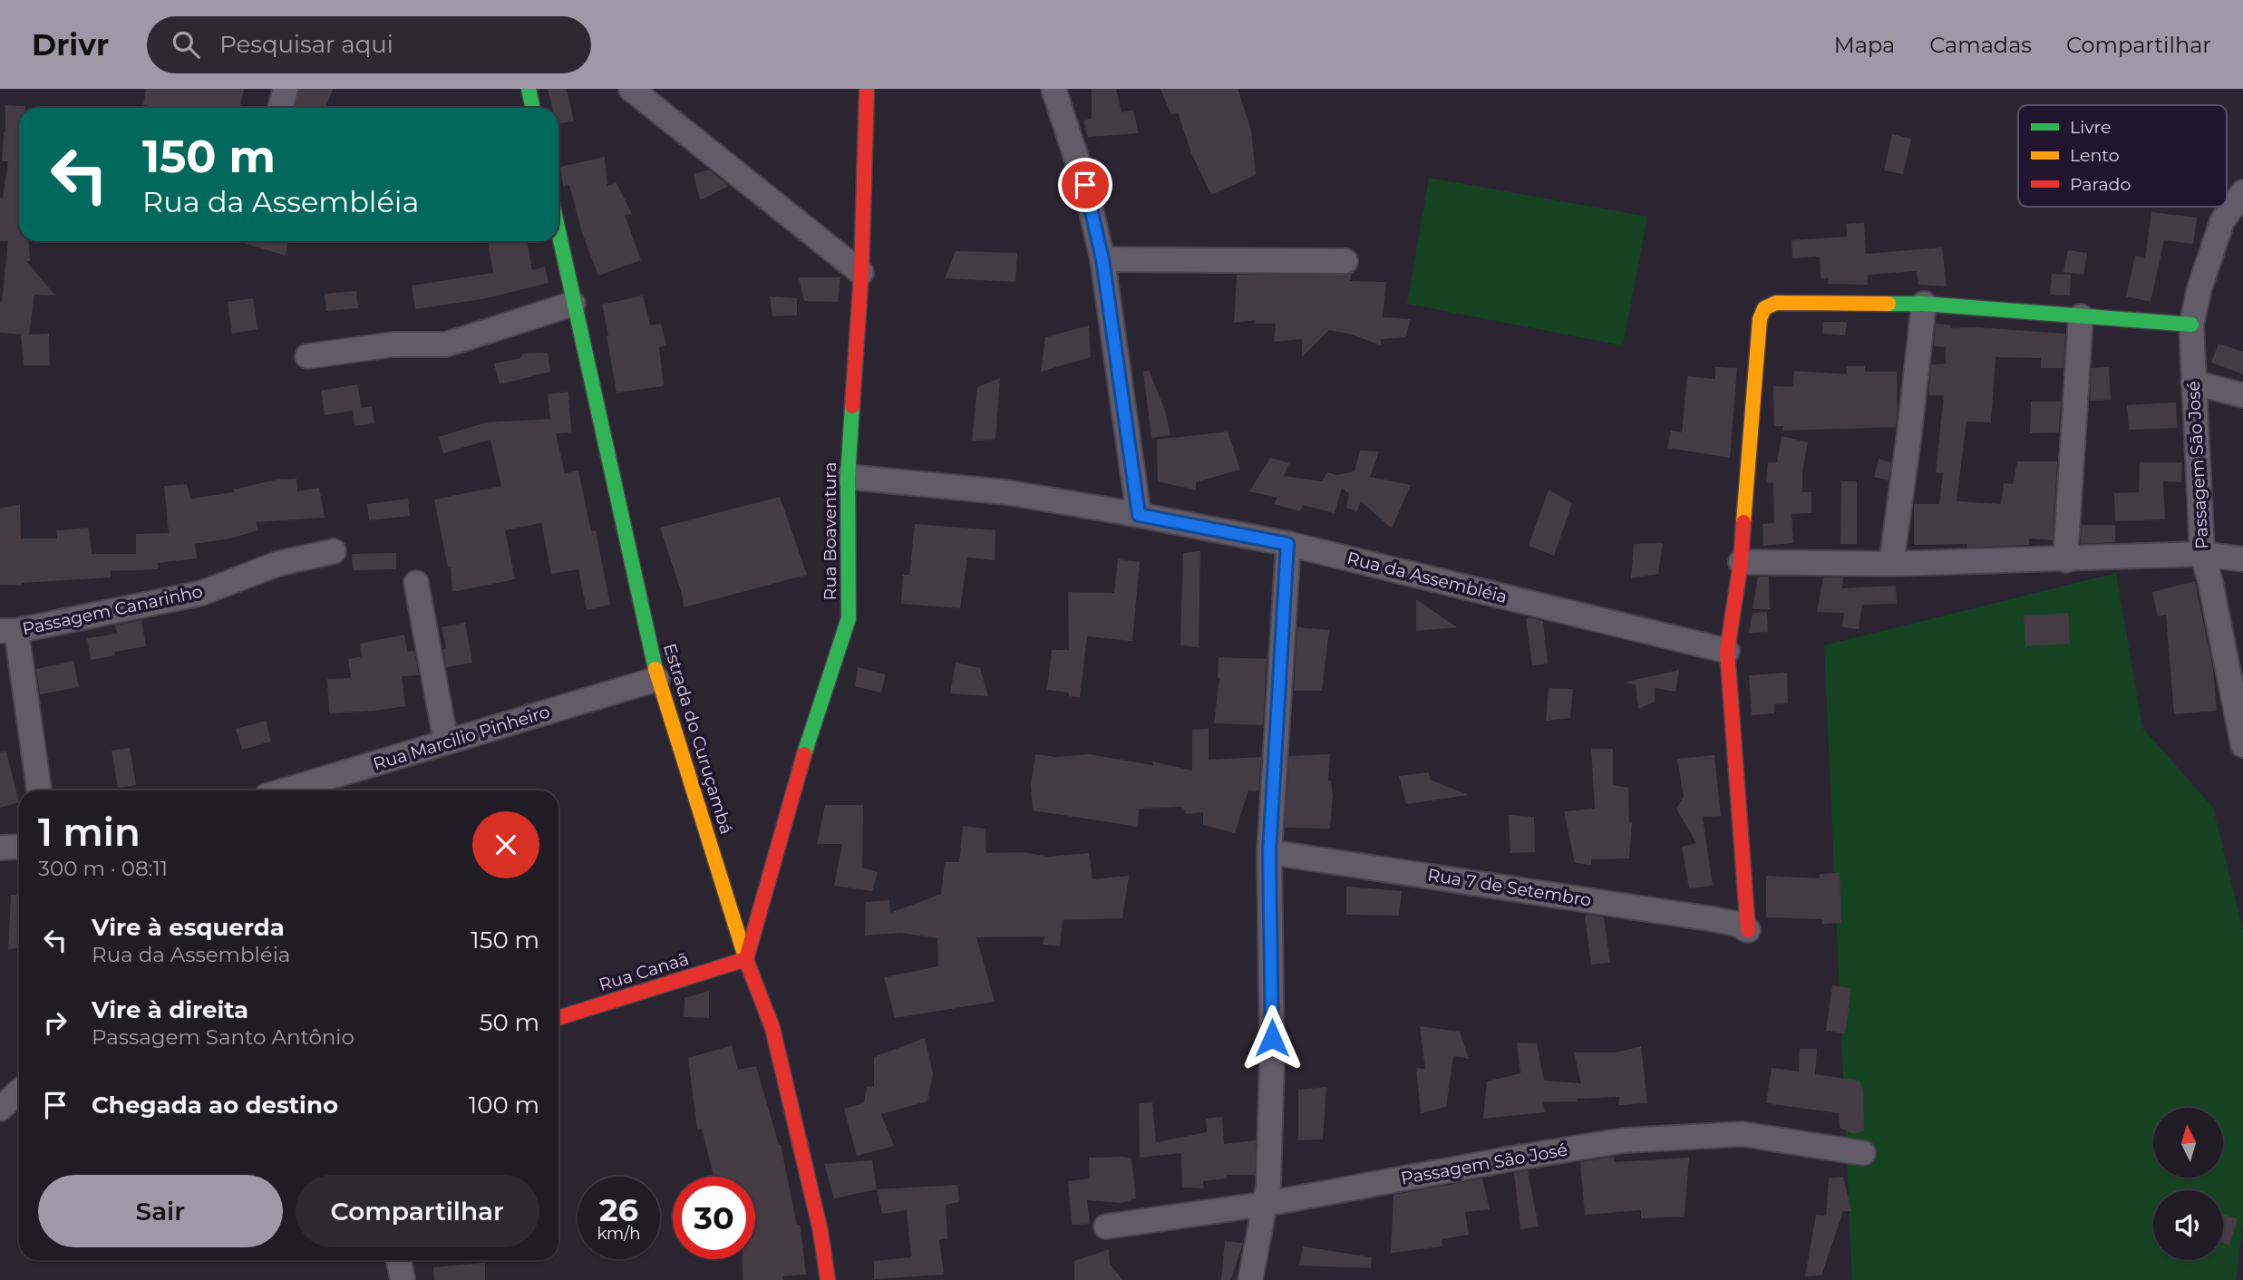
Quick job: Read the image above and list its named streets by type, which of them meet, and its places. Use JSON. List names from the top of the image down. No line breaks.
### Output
{"streets":{"street":["Passagem São José","Rua Boaventura","Rua da Assembléia","Passagem Canarinho","Rua Marcilio Pinheiro","Estrada do Curuçambá","Rua 7 de Setembro","Rua Canaã"]},"crossings":[["Rua Boaventura","Rua da Assembléia"],["Rua Boaventura","Estrada do Curuçambá"],["Rua Boaventura","Rua Canaã"],["Rua Marcilio Pinheiro","Estrada do Curuçambá"],["Estrada do Curuçambá","Rua Canaã"]],"legend":["Livre","Lento","Parado"],"north":"top","page":{"header":"Drivr","search":"Pesquisar aqui","nav":["Mapa","Camadas","Compartilhar"],"turn":["150 m","Rua da Assembléia"],"heading":["1 min","300 m · 08:11"],"list":[{"name":"Vire à esquerda","note":"Rua da Assembléia","value":"150 m"},{"name":"Vire à direita","note":"Passagem Santo Antônio","value":"50 m"},{"name":"Chegada ao destino","value":"100 m"}],"buttons":["Sair","Compartilhar"],"speed":"26 km/h","limit":"30"}}
